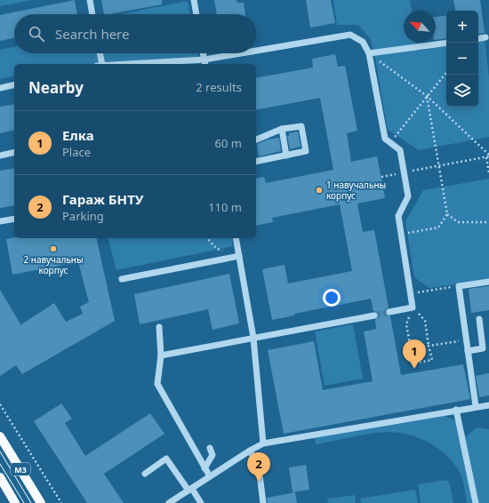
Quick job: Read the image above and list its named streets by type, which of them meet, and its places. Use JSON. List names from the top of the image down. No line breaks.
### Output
{"streets":{"main road":["М3"]},"places":["1 навучальны корпус","2 навучальны корпус"],"north":"top left","page":{"map_buttons":["+","−"],"search":"Search here","heading":["Nearby","2 results"],"list":[{"mark":"1","name":"Елка","note":"Place","value":"60 m"},{"mark":"2","name":"Гараж БНТУ","note":"Parking","value":"110 m"}],"pins":["1","2"]}}
